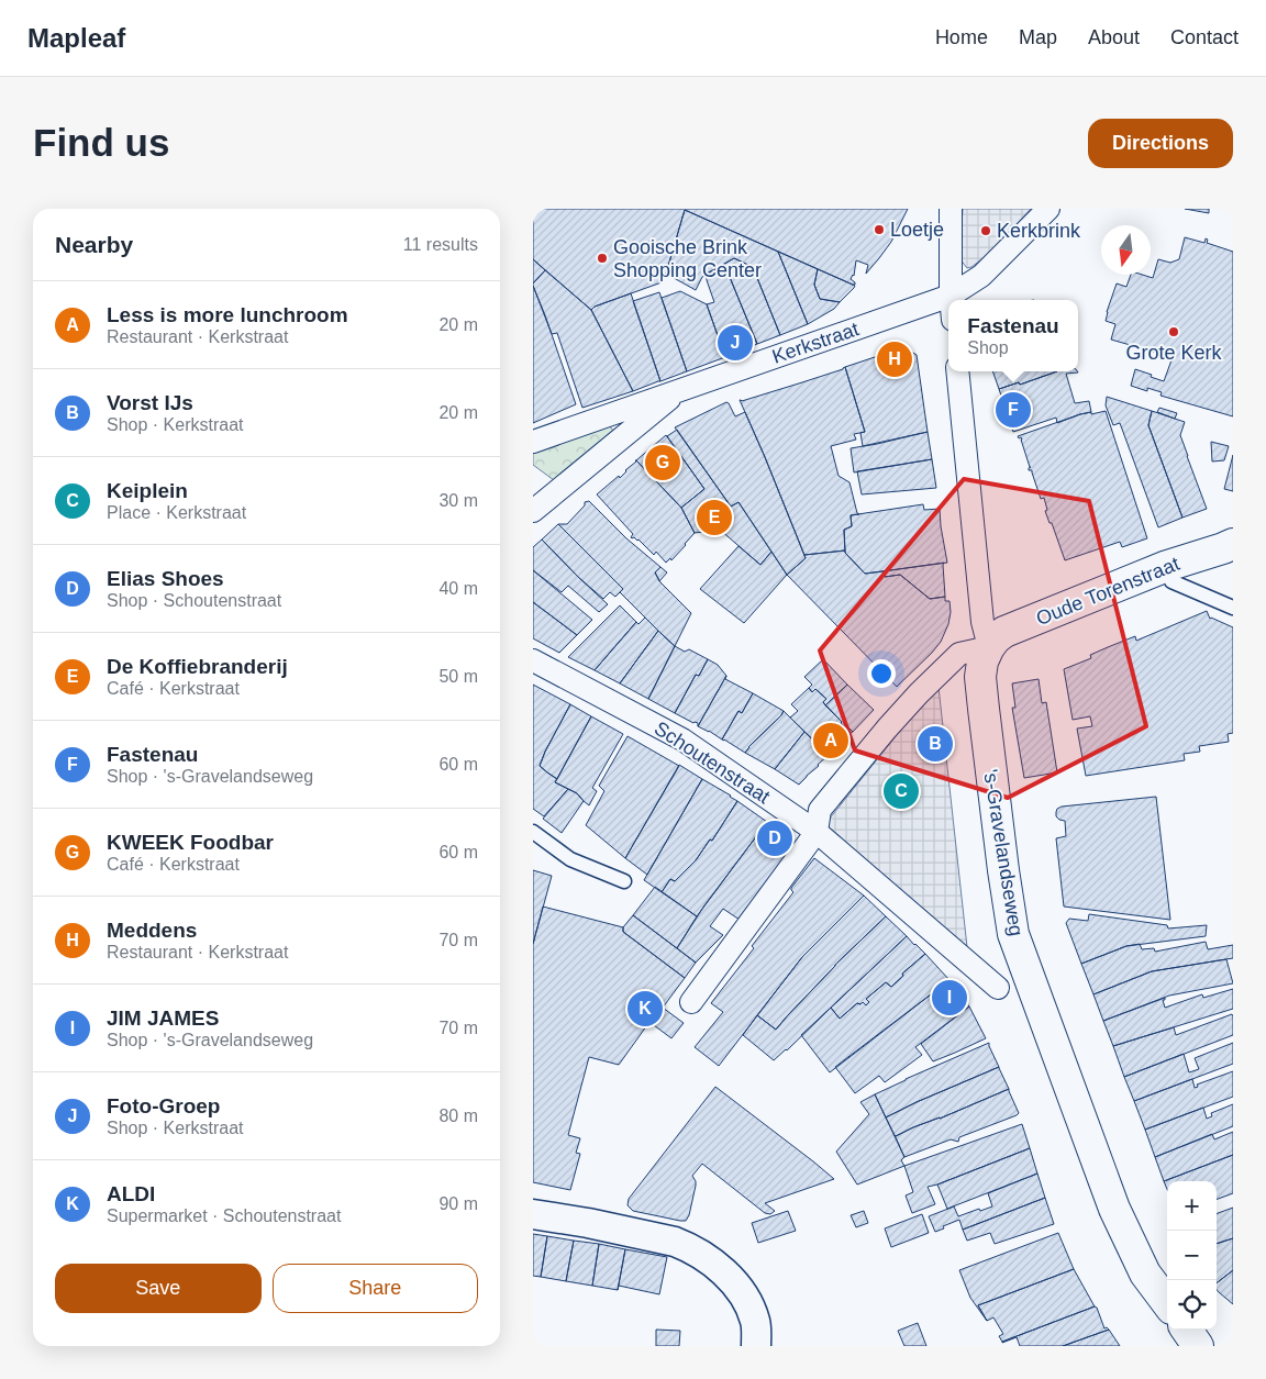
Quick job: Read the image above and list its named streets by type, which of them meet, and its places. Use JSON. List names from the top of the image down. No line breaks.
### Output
{"streets":{"main road":["Oude Torenstraat","'s-Gravelandseweg"],"street":["Kerkstraat","Schoutenstraat"]},"crossings":[["Oude Torenstraat","'s-Gravelandseweg"]],"places":["Loetje","Kerkbrink","Gooische Brink Shopping Center","Grote Kerk"],"north":"bottom","page":{"header":"Mapleaf","nav":["Home","Map","About","Contact"],"buttons":["Directions",["Save","Share"]],"title":"Find us","heading":["Nearby","11 results"],"list":[{"mark":"A","name":"Less is more lunchroom","note":"Restaurant · Kerkstraat","value":"20 m"},{"mark":"B","name":"Vorst IJs","note":"Shop · Kerkstraat","value":"20 m"},{"mark":"C","name":"Keiplein","note":"Place · Kerkstraat","value":"30 m"},{"mark":"D","name":"Elias Shoes","note":"Shop · Schoutenstraat","value":"40 m"},{"mark":"E","name":"De Koffiebranderij","note":"Café · Kerkstraat","value":"50 m"},{"mark":"F","name":"Fastenau","note":"Shop · 's-Gravelandseweg","value":"60 m"},{"mark":"G","name":"KWEEK Foodbar","note":"Café · Kerkstraat","value":"60 m"},{"mark":"H","name":"Meddens","note":"Restaurant · Kerkstraat","value":"70 m"},{"mark":"I","name":"JIM JAMES","note":"Shop · 's-Gravelandseweg","value":"70 m"},{"mark":"J","name":"Foto-Groep","note":"Shop · Kerkstraat","value":"80 m"},{"mark":"K","name":"ALDI","note":"Supermarket · Schoutenstraat","value":"90 m"}],"popup":["Fastenau","Shop"],"pins":["J","H","F","G","E","A","B","C","D","I","K"],"map_buttons":["+","−"]}}
